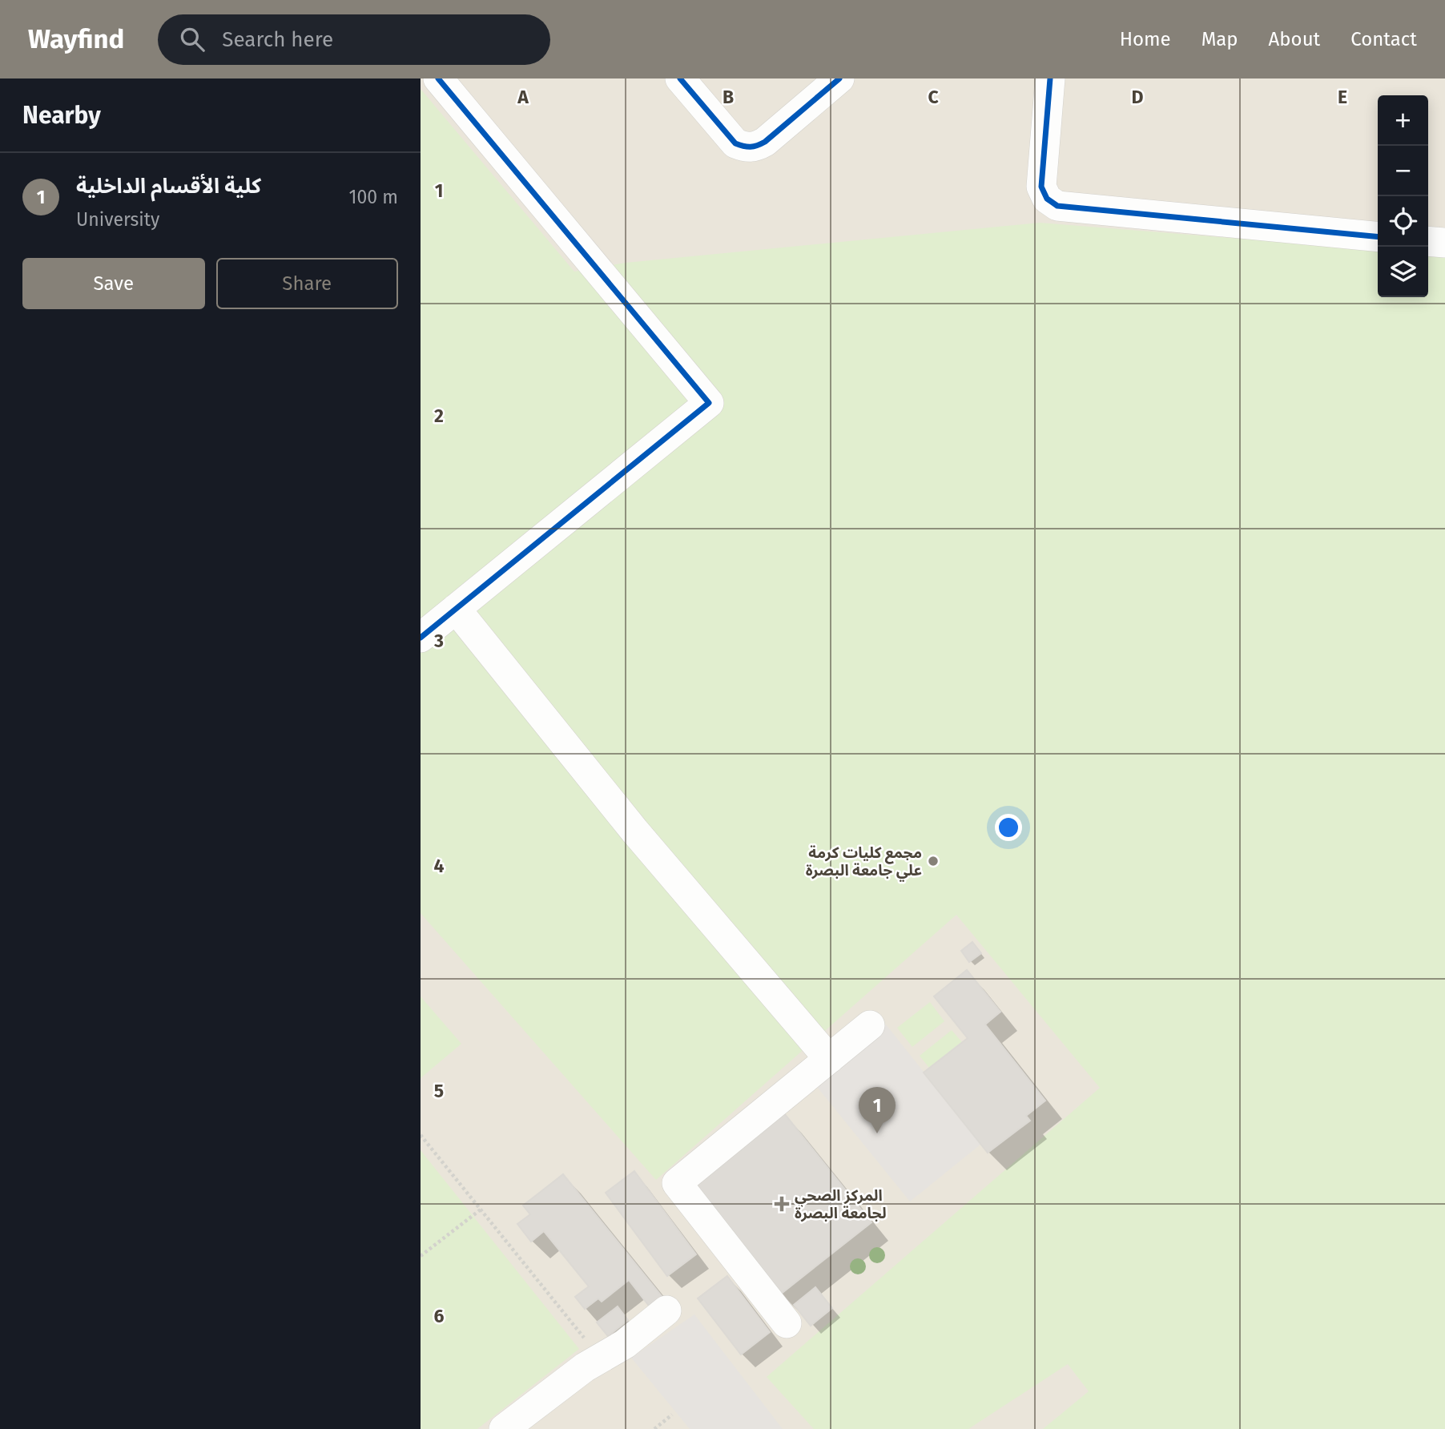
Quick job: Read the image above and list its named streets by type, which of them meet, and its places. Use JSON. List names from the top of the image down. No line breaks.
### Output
{"places":{"other":["مجمع كليات كرمة علي جامعة البصرة"],"health":["المركز الصحي لجامعة البصرة"]},"page":{"header":"Wayfind","search":"Search here","nav":["Home","Map","About","Contact"],"heading":"Nearby","map_buttons":["+","−"],"list":[{"mark":"1","name":"كلية الأقسام الداخلية","note":"University","value":"100 m"}],"buttons":["Save","Share"],"pins":"1"},"grid":{"columns":["A","B","C","D","E"],"rows":["1","2","3","4","5","6"]}}
